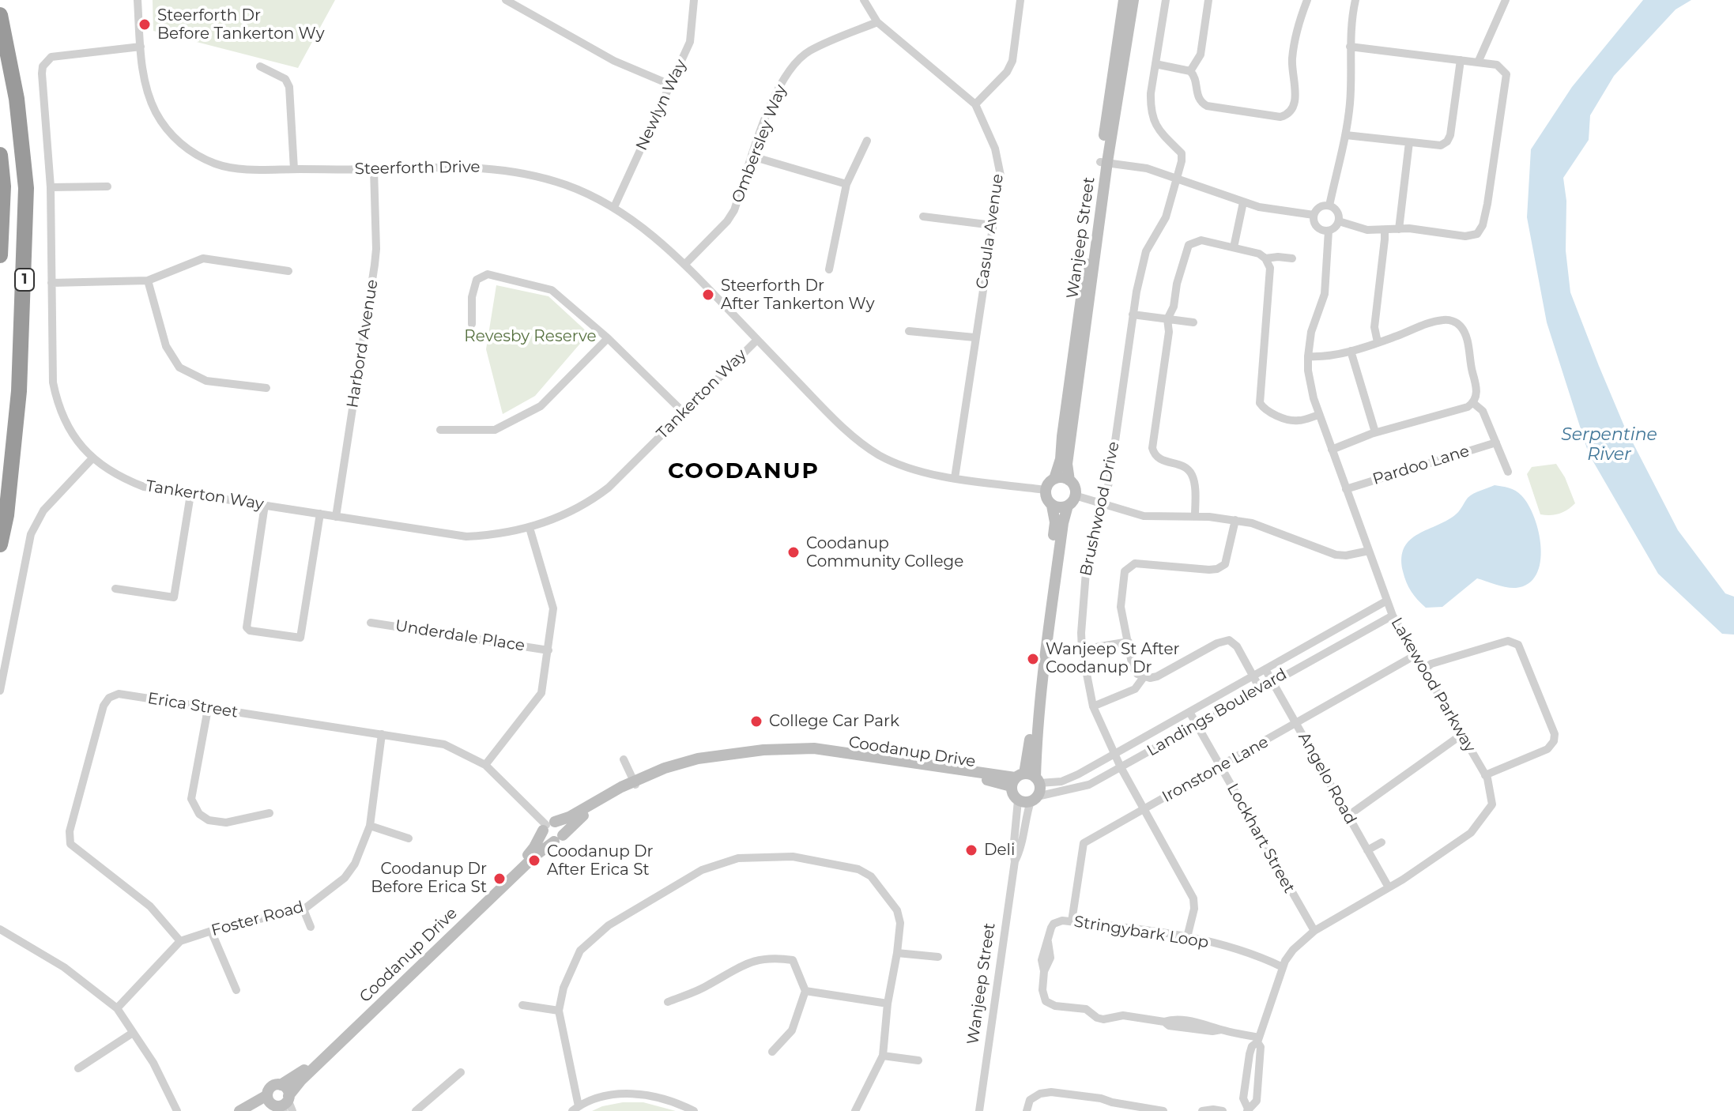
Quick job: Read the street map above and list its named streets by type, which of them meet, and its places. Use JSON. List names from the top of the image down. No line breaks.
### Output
{"streets":{"highway":["1"],"main road":["Wanjeep Street","Coodanup Drive"],"street":["Newlyn Way","Ombersley Way","Steerforth Drive","Casula Avenue","Harbord Avenue","Tankerton Way","Pardoo Lane","Brushwood Drive","Underdale Place","Lakewood Parkway","Erica Street","Landings Boulevard","Ironstone Lane","Angelo Road","Lockhart Street","Foster Road","Stringybark Loop"]},"crossings":[["Newlyn Way","Steerforth Drive"],["Ombersley Way","Steerforth Drive"],["Ombersley Way","Casula Avenue"],["Steerforth Drive","Casula Avenue"],["Steerforth Drive","Wanjeep Street"],["Steerforth Drive","Harbord Avenue"],["Steerforth Drive","Tankerton Way"],["Wanjeep Street","Landings Boulevard"],["Harbord Avenue","Tankerton Way"],["Pardoo Lane","Lakewood Parkway"],["Brushwood Drive","Landings Boulevard"],["Brushwood Drive","Ironstone Lane"],["Brushwood Drive","Stringybark Loop"],["Lakewood Parkway","Landings Boulevard"],["Lakewood Parkway","Ironstone Lane"],["Lakewood Parkway","Angelo Road"],["Lakewood Parkway","Lockhart Street"],["Lakewood Parkway","Stringybark Loop"],["Erica Street","Coodanup Drive"],["Erica Street","Foster Road"],["Landings Boulevard","Coodanup Drive"],["Landings Boulevard","Angelo Road"],["Landings Boulevard","Lockhart Street"],["Ironstone Lane","Angelo Road"],["Ironstone Lane","Lockhart Street"],["Ironstone Lane","Stringybark Loop"]],"districts":["COODANUP"],"water":["Serpentine River"],"parks":["Revesby Reserve"],"places":["Steerforth Dr Before Tankerton Wy","Steerforth Dr After Tankerton Wy","Coodanup Community College","Wanjeep St After Coodanup Dr","College Car Park","Deli","Coodanup Dr After Erica St","Coodanup Dr Before Erica St"]}
